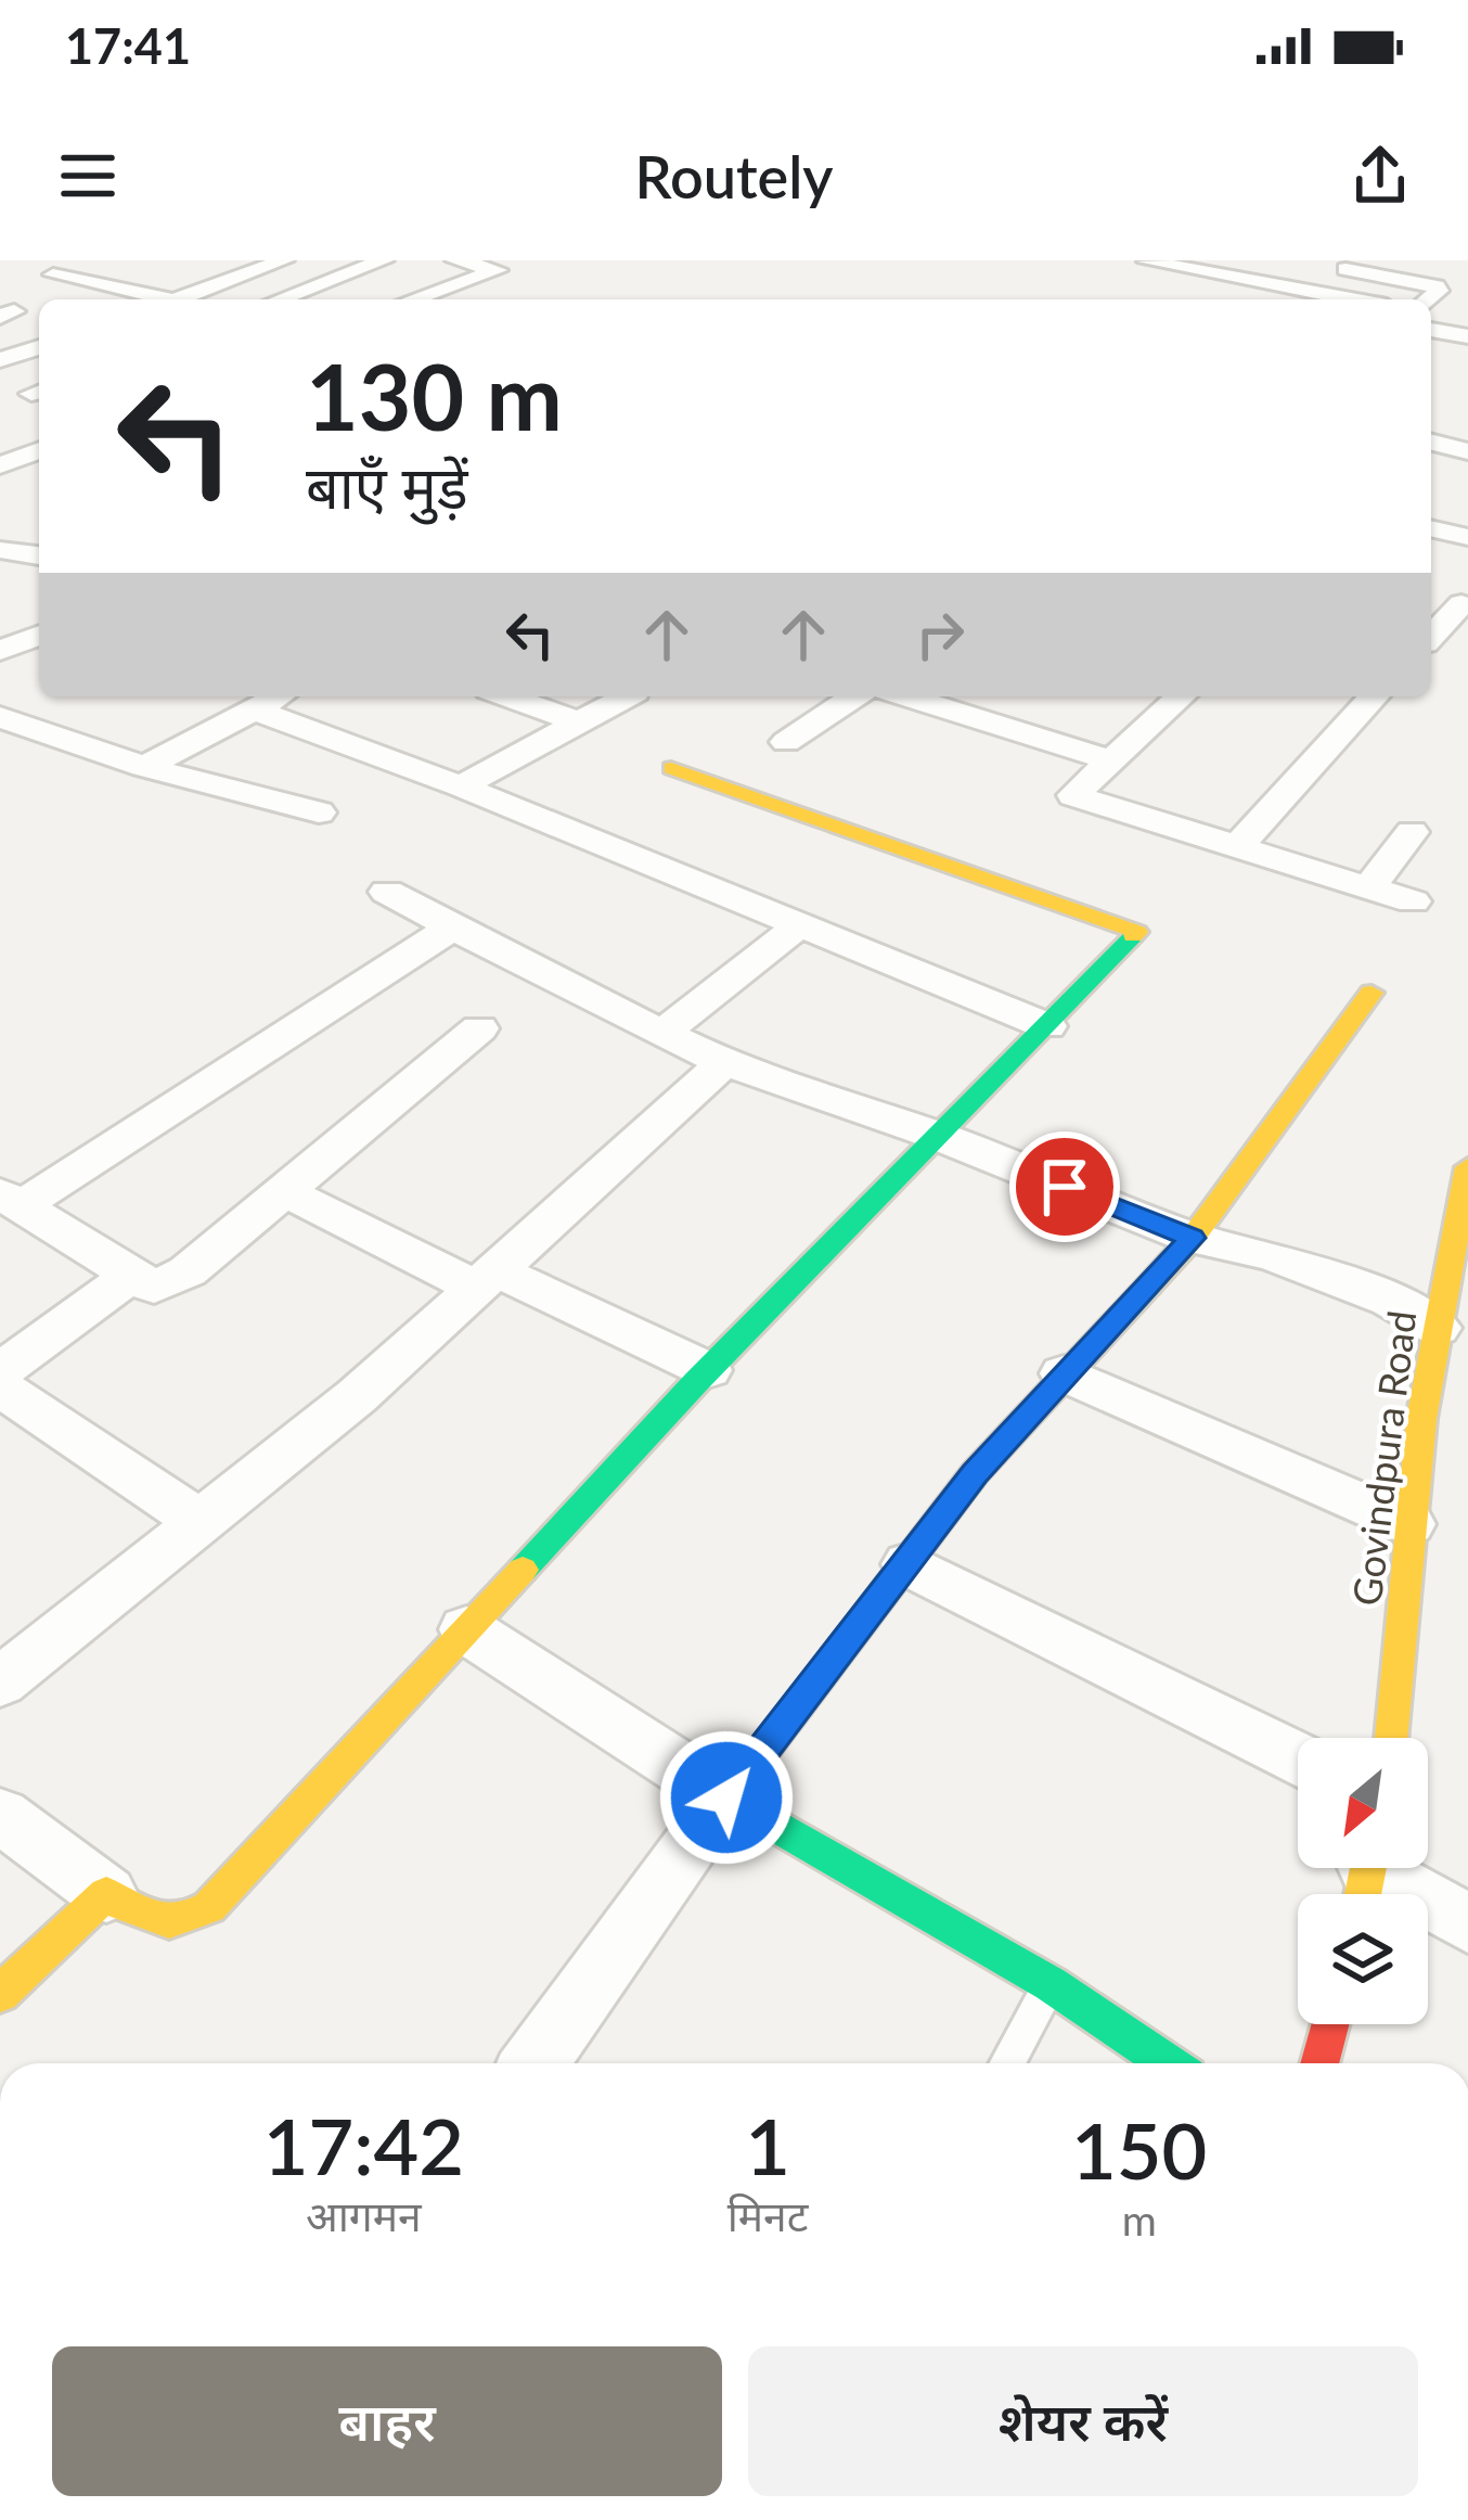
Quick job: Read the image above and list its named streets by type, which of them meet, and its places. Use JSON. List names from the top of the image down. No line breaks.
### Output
{"streets":{"street":["Govindpura Road"]},"north":"bottom left","page":{"status":"17:41","header":"Routely","turn":["130 m","बाएँ मुड़ें"],"eta":["17:42","आगमन","1","मिनट","150","m"],"buttons":["बाहर","शेयर करें"]}}
